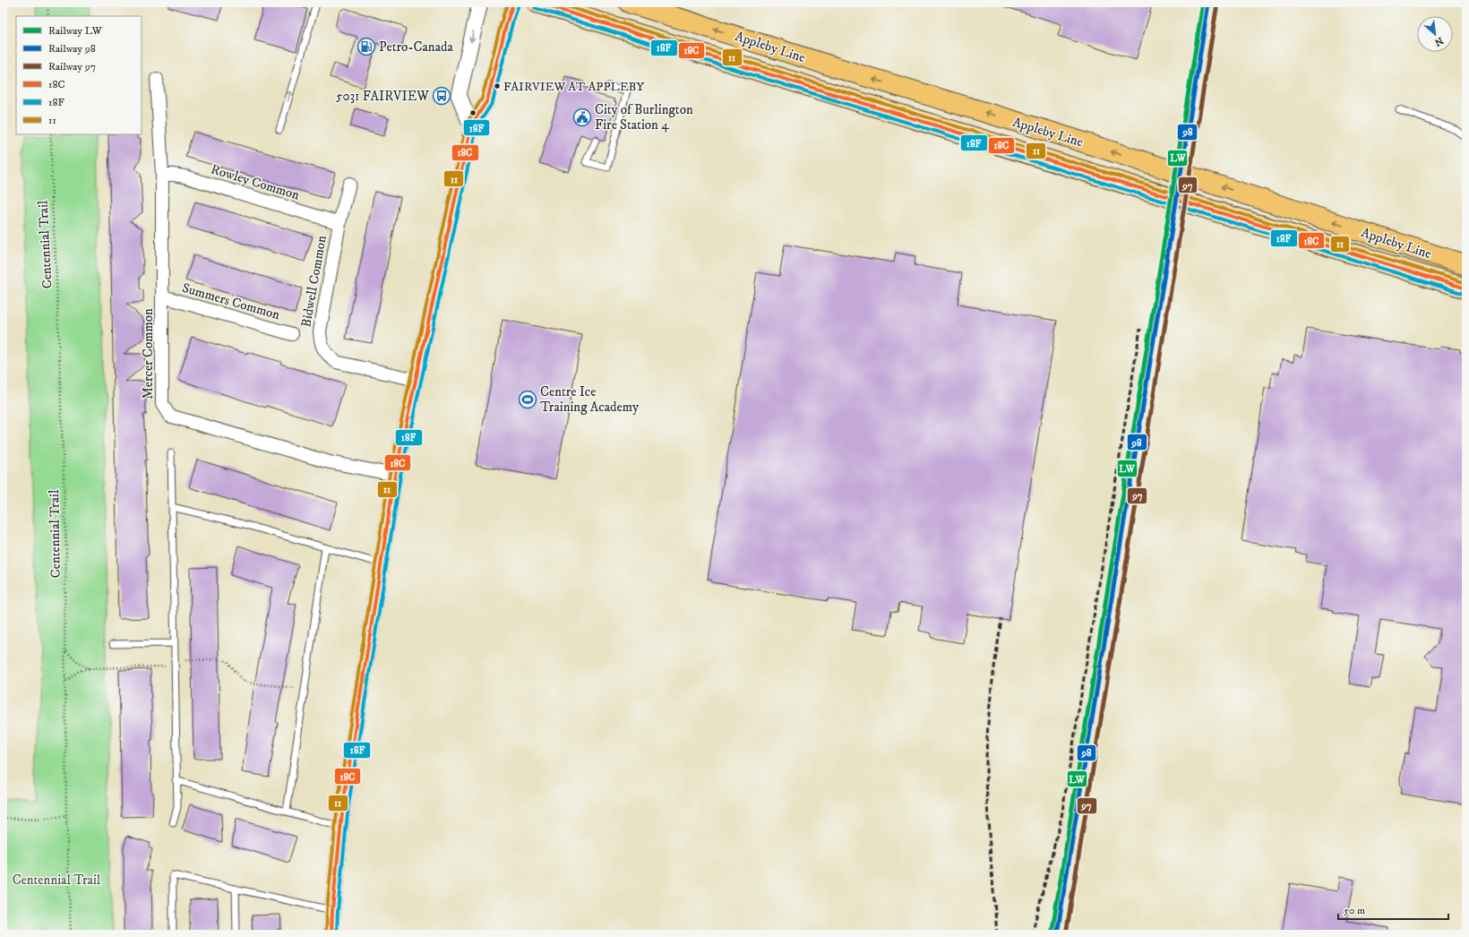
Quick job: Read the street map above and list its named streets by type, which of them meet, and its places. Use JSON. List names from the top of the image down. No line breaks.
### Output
{"streets":{"main road":["Appleby Line"],"street":["Rowley Common","Bidwell Common","Summers Common","Mercer Common"],"path":["Centennial Trail"]},"crossings":[["Rowley Common","Bidwell Common"],["Rowley Common","Mercer Common"],["Summers Common","Mercer Common"]],"parks":["Centennial Trail"],"places":{"fuel station":["Petro-Canada"],"other":["FAIRVIEW AT APPLEBY"],"bus stop":["5031 FAIRVIEW"],"public building":["City of Burlington Fire Station 4"],"sports":["Centre Ice Training Academy"]},"lines":["rail line LW","transit line 18C","transit line 11","rail line 98","rail line 97","transit line 18F"],"legend":["Railway LW","Railway 98","Railway 97","18C","18F","11"],"scale_bar":"50 m","north":"bottom right"}
